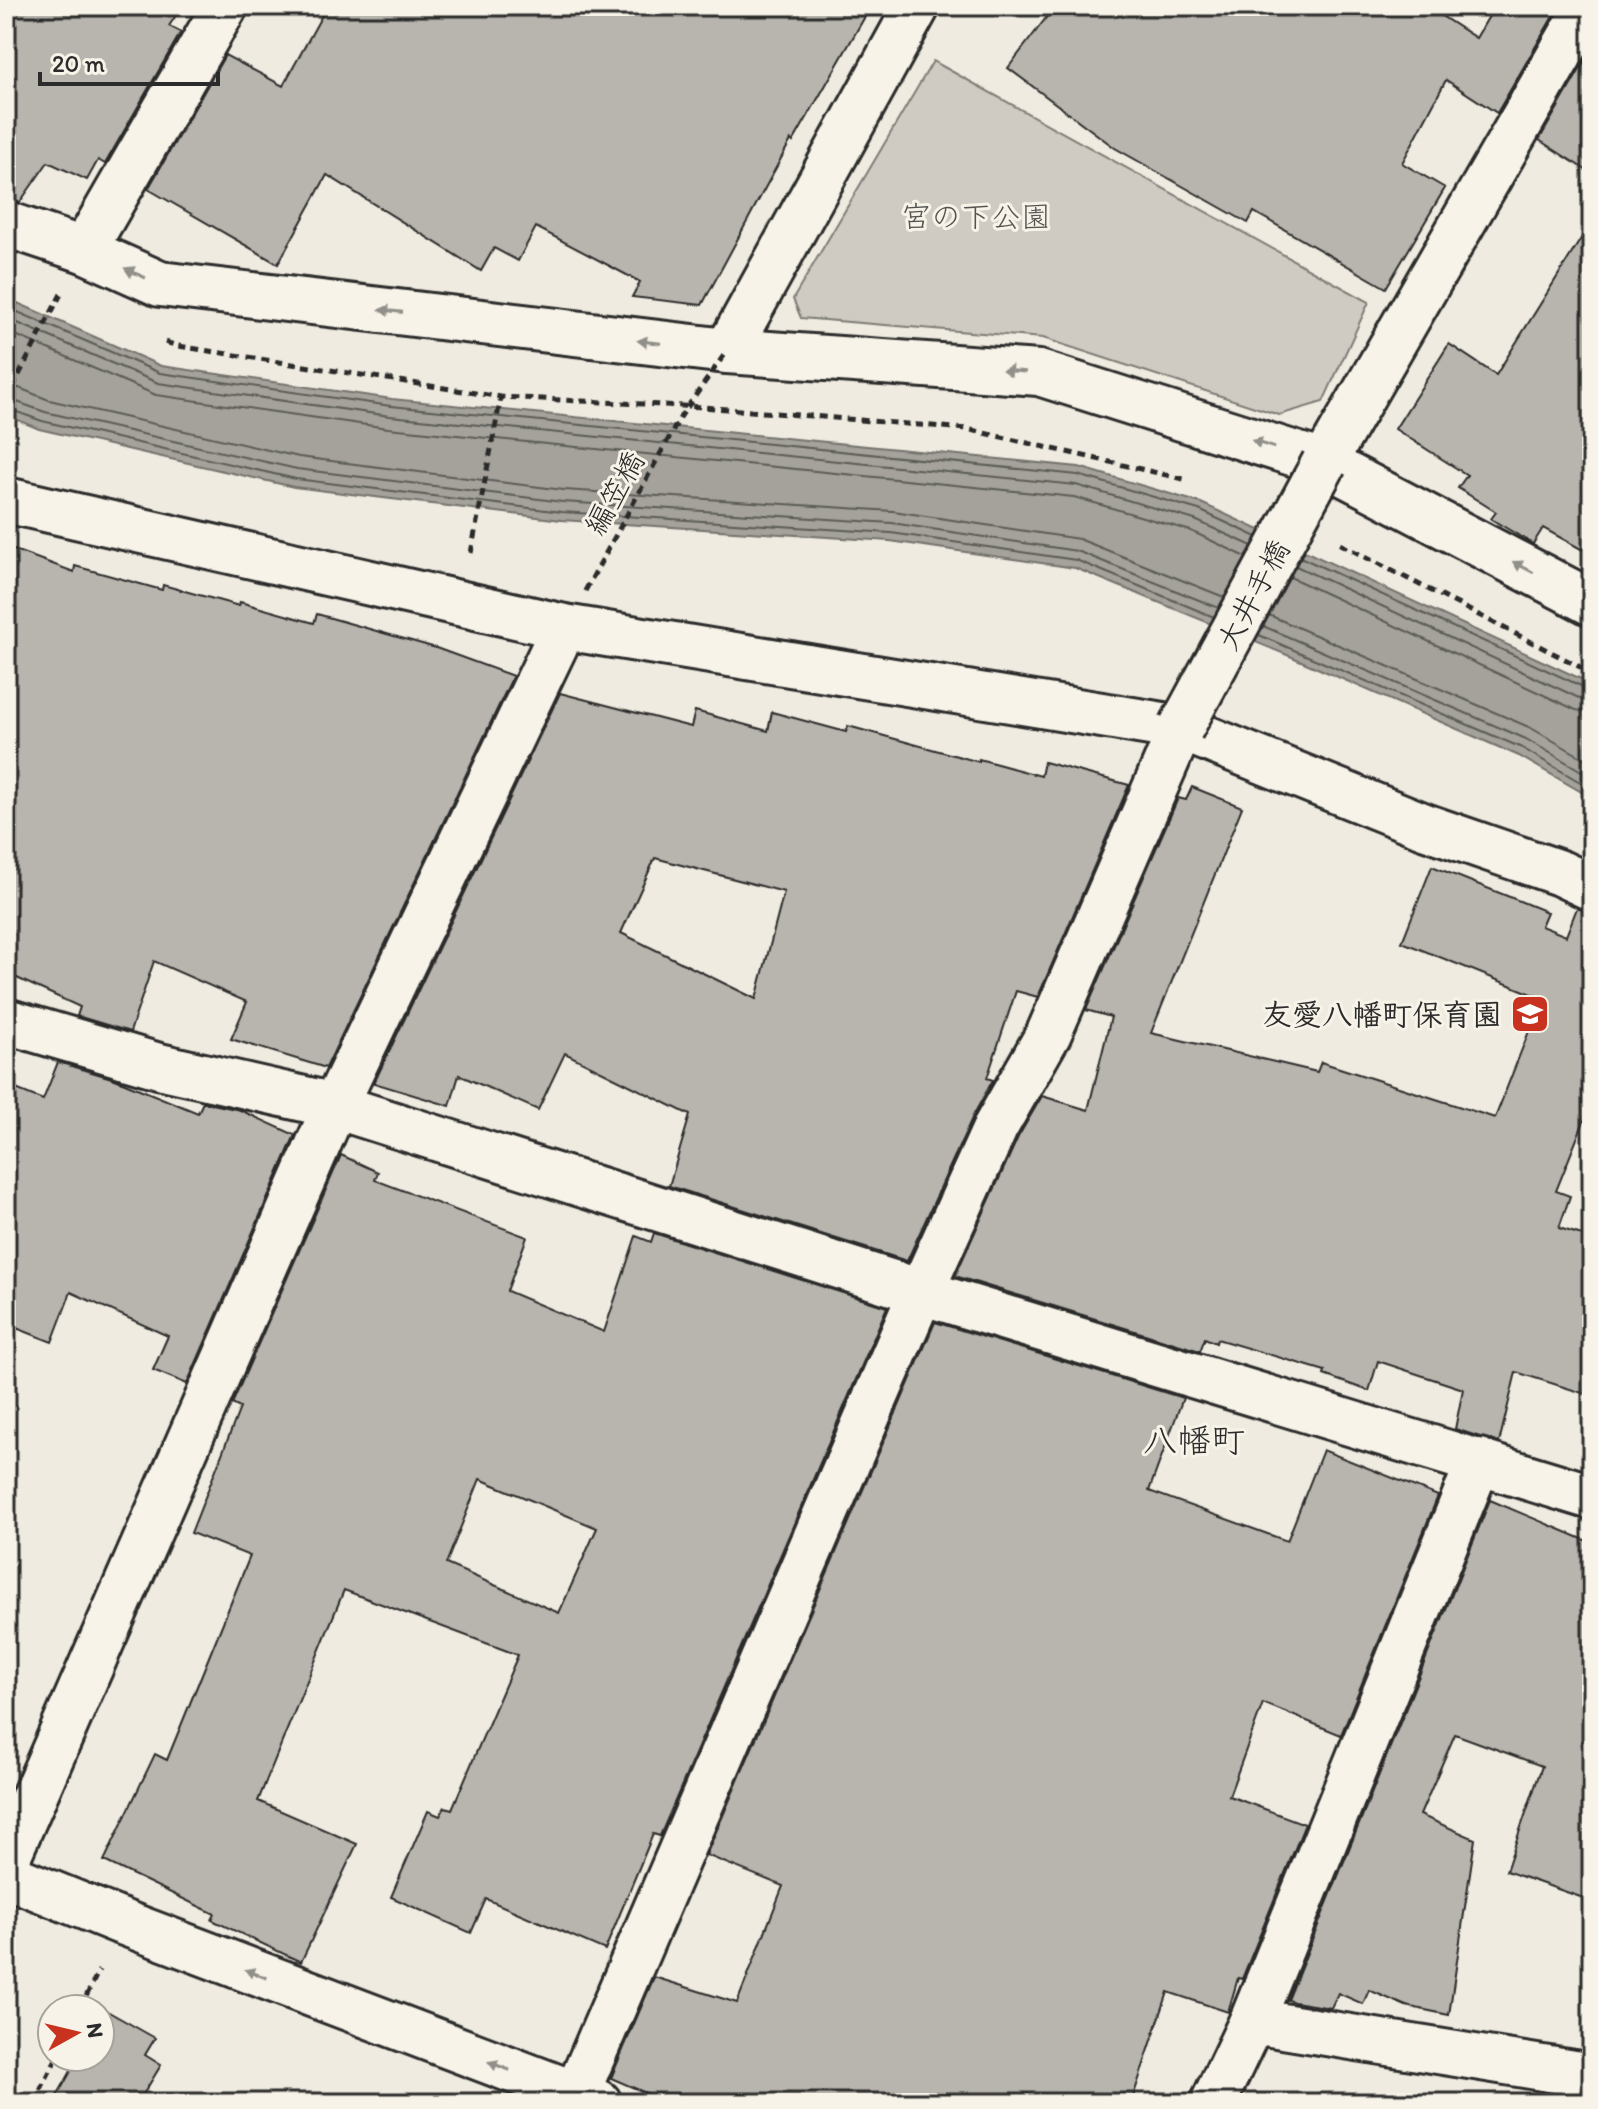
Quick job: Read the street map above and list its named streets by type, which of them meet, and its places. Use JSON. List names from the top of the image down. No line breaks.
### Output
{"streets":{"street":["大井手橋"],"path":["編笠橋"]},"districts":["八幡町"],"parks":["宮の下公園"],"places":{"school or university":["友愛八幡町保育園"]},"scale_bar":"20 m","north":"right"}
